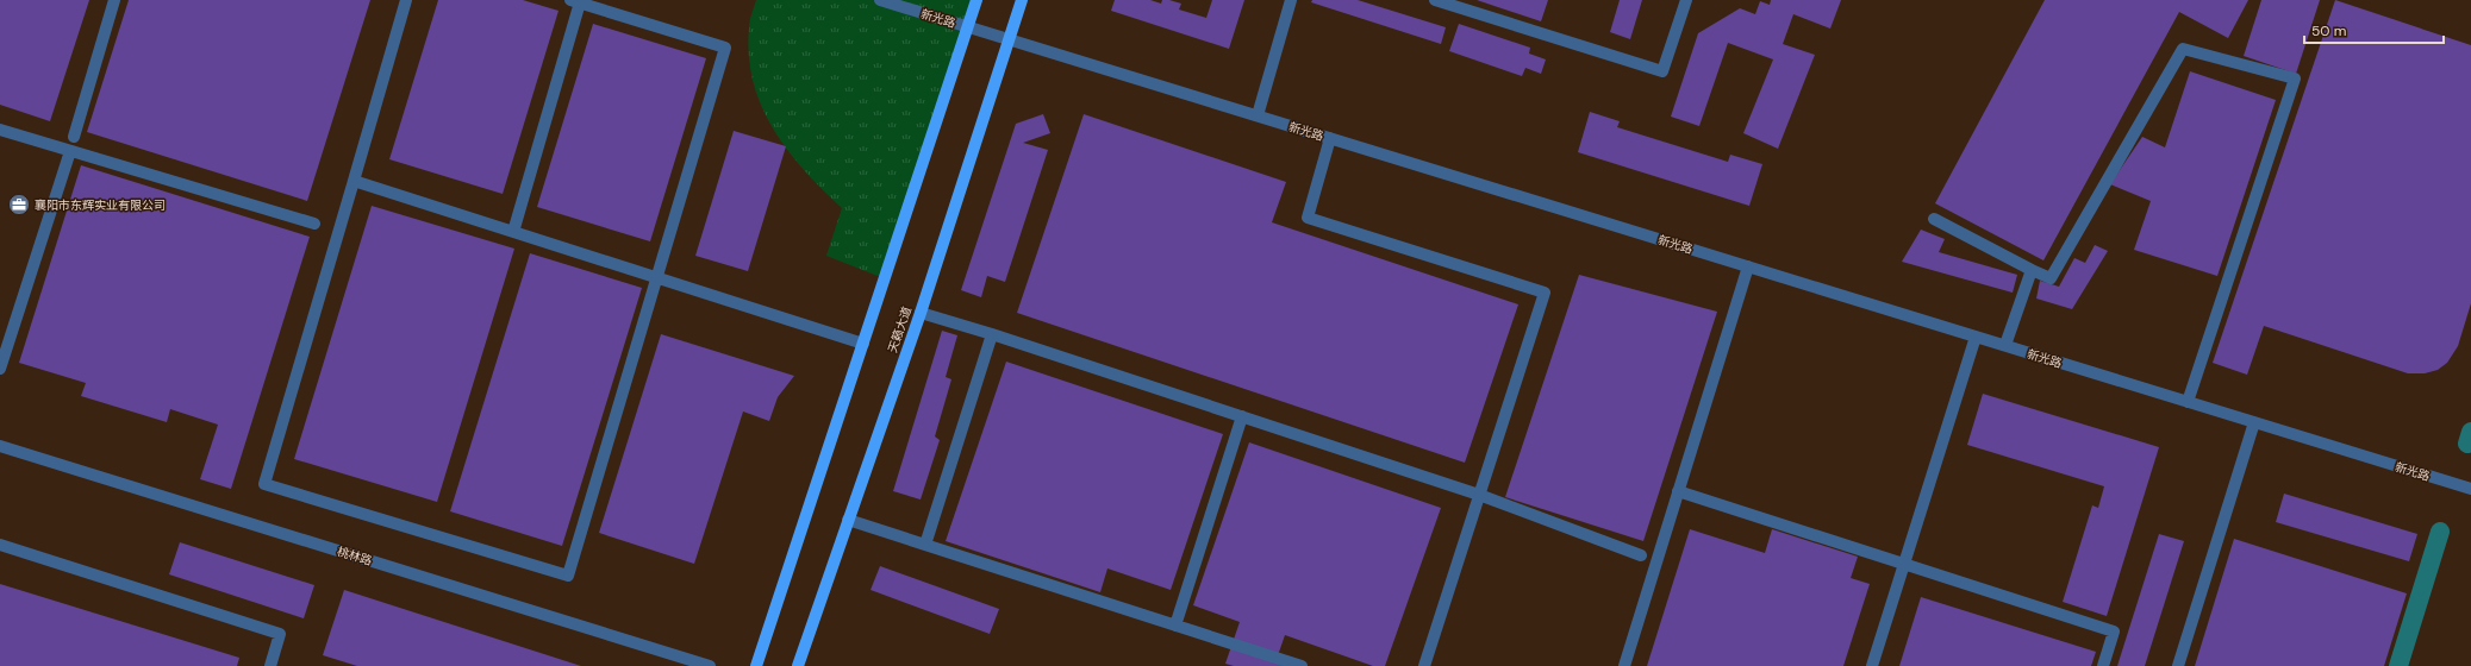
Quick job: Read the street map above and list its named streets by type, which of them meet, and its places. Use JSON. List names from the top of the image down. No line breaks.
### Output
{"streets":{"main road":["天籁大道"],"street":["新光路","桃林路"]},"crossings":[["新光路","天籁大道"]],"places":{"office":["襄阳市东辉实业有限公司"]},"scale_bar":"50 m"}
